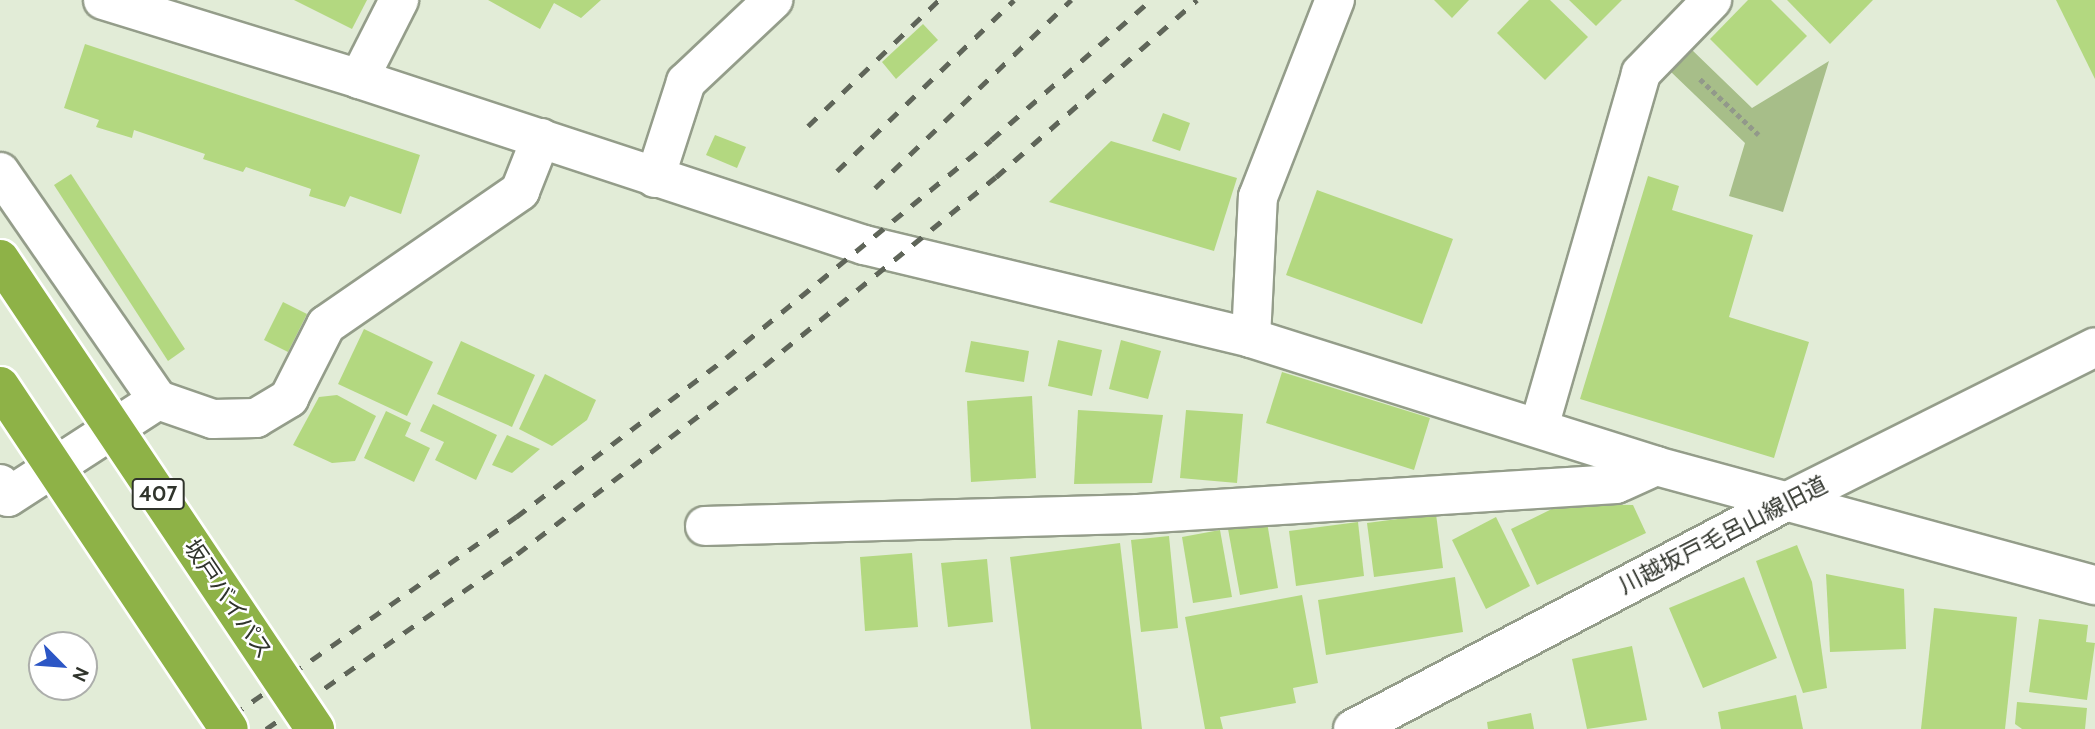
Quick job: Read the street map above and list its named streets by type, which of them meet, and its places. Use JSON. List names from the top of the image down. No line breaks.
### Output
{"streets":{"highway":["407","坂戸バイパス"],"street":["川越坂戸毛呂山線旧道"]},"north":"bottom right"}
